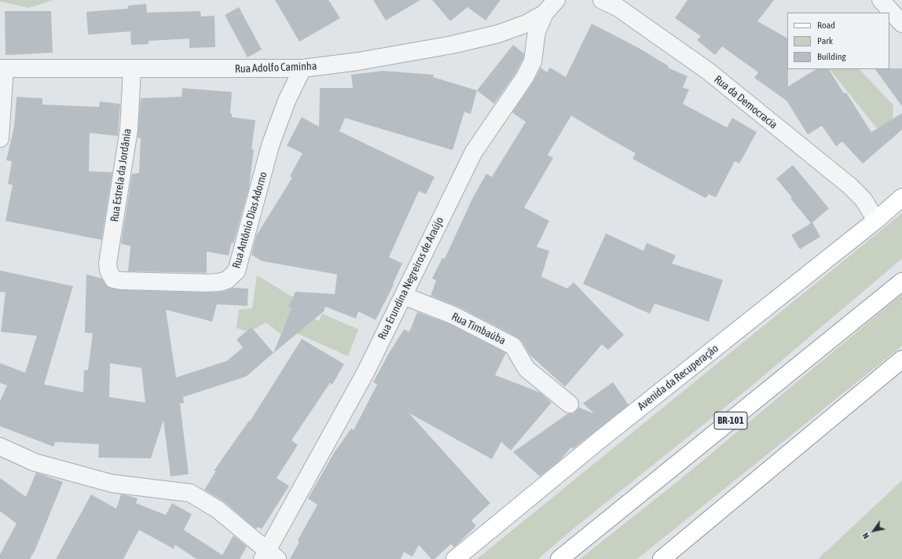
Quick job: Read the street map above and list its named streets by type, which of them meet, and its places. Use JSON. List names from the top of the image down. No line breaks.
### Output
{"streets":{"main road":["Avenida da Recuperação","BR-101"],"street":["Rua Adolfo Caminha","Rua da Democracia","Rua Estrela da Jordânia","Rua Antônio Dias Adorno","Rua Erundina Negreiros de Araújo","Rua Timbaúba"]},"crossings":[["Rua Adolfo Caminha","Rua Estrela da Jordânia"],["Rua Adolfo Caminha","Rua Antônio Dias Adorno"],["Rua Adolfo Caminha","Rua Erundina Negreiros de Araújo"],["Rua da Democracia","Avenida da Recuperação"],["Rua Estrela da Jordânia","Rua Antônio Dias Adorno"],["Rua Erundina Negreiros de Araújo","Rua Timbaúba"]],"legend":["Road","Park","Building"],"north":"bottom left"}
